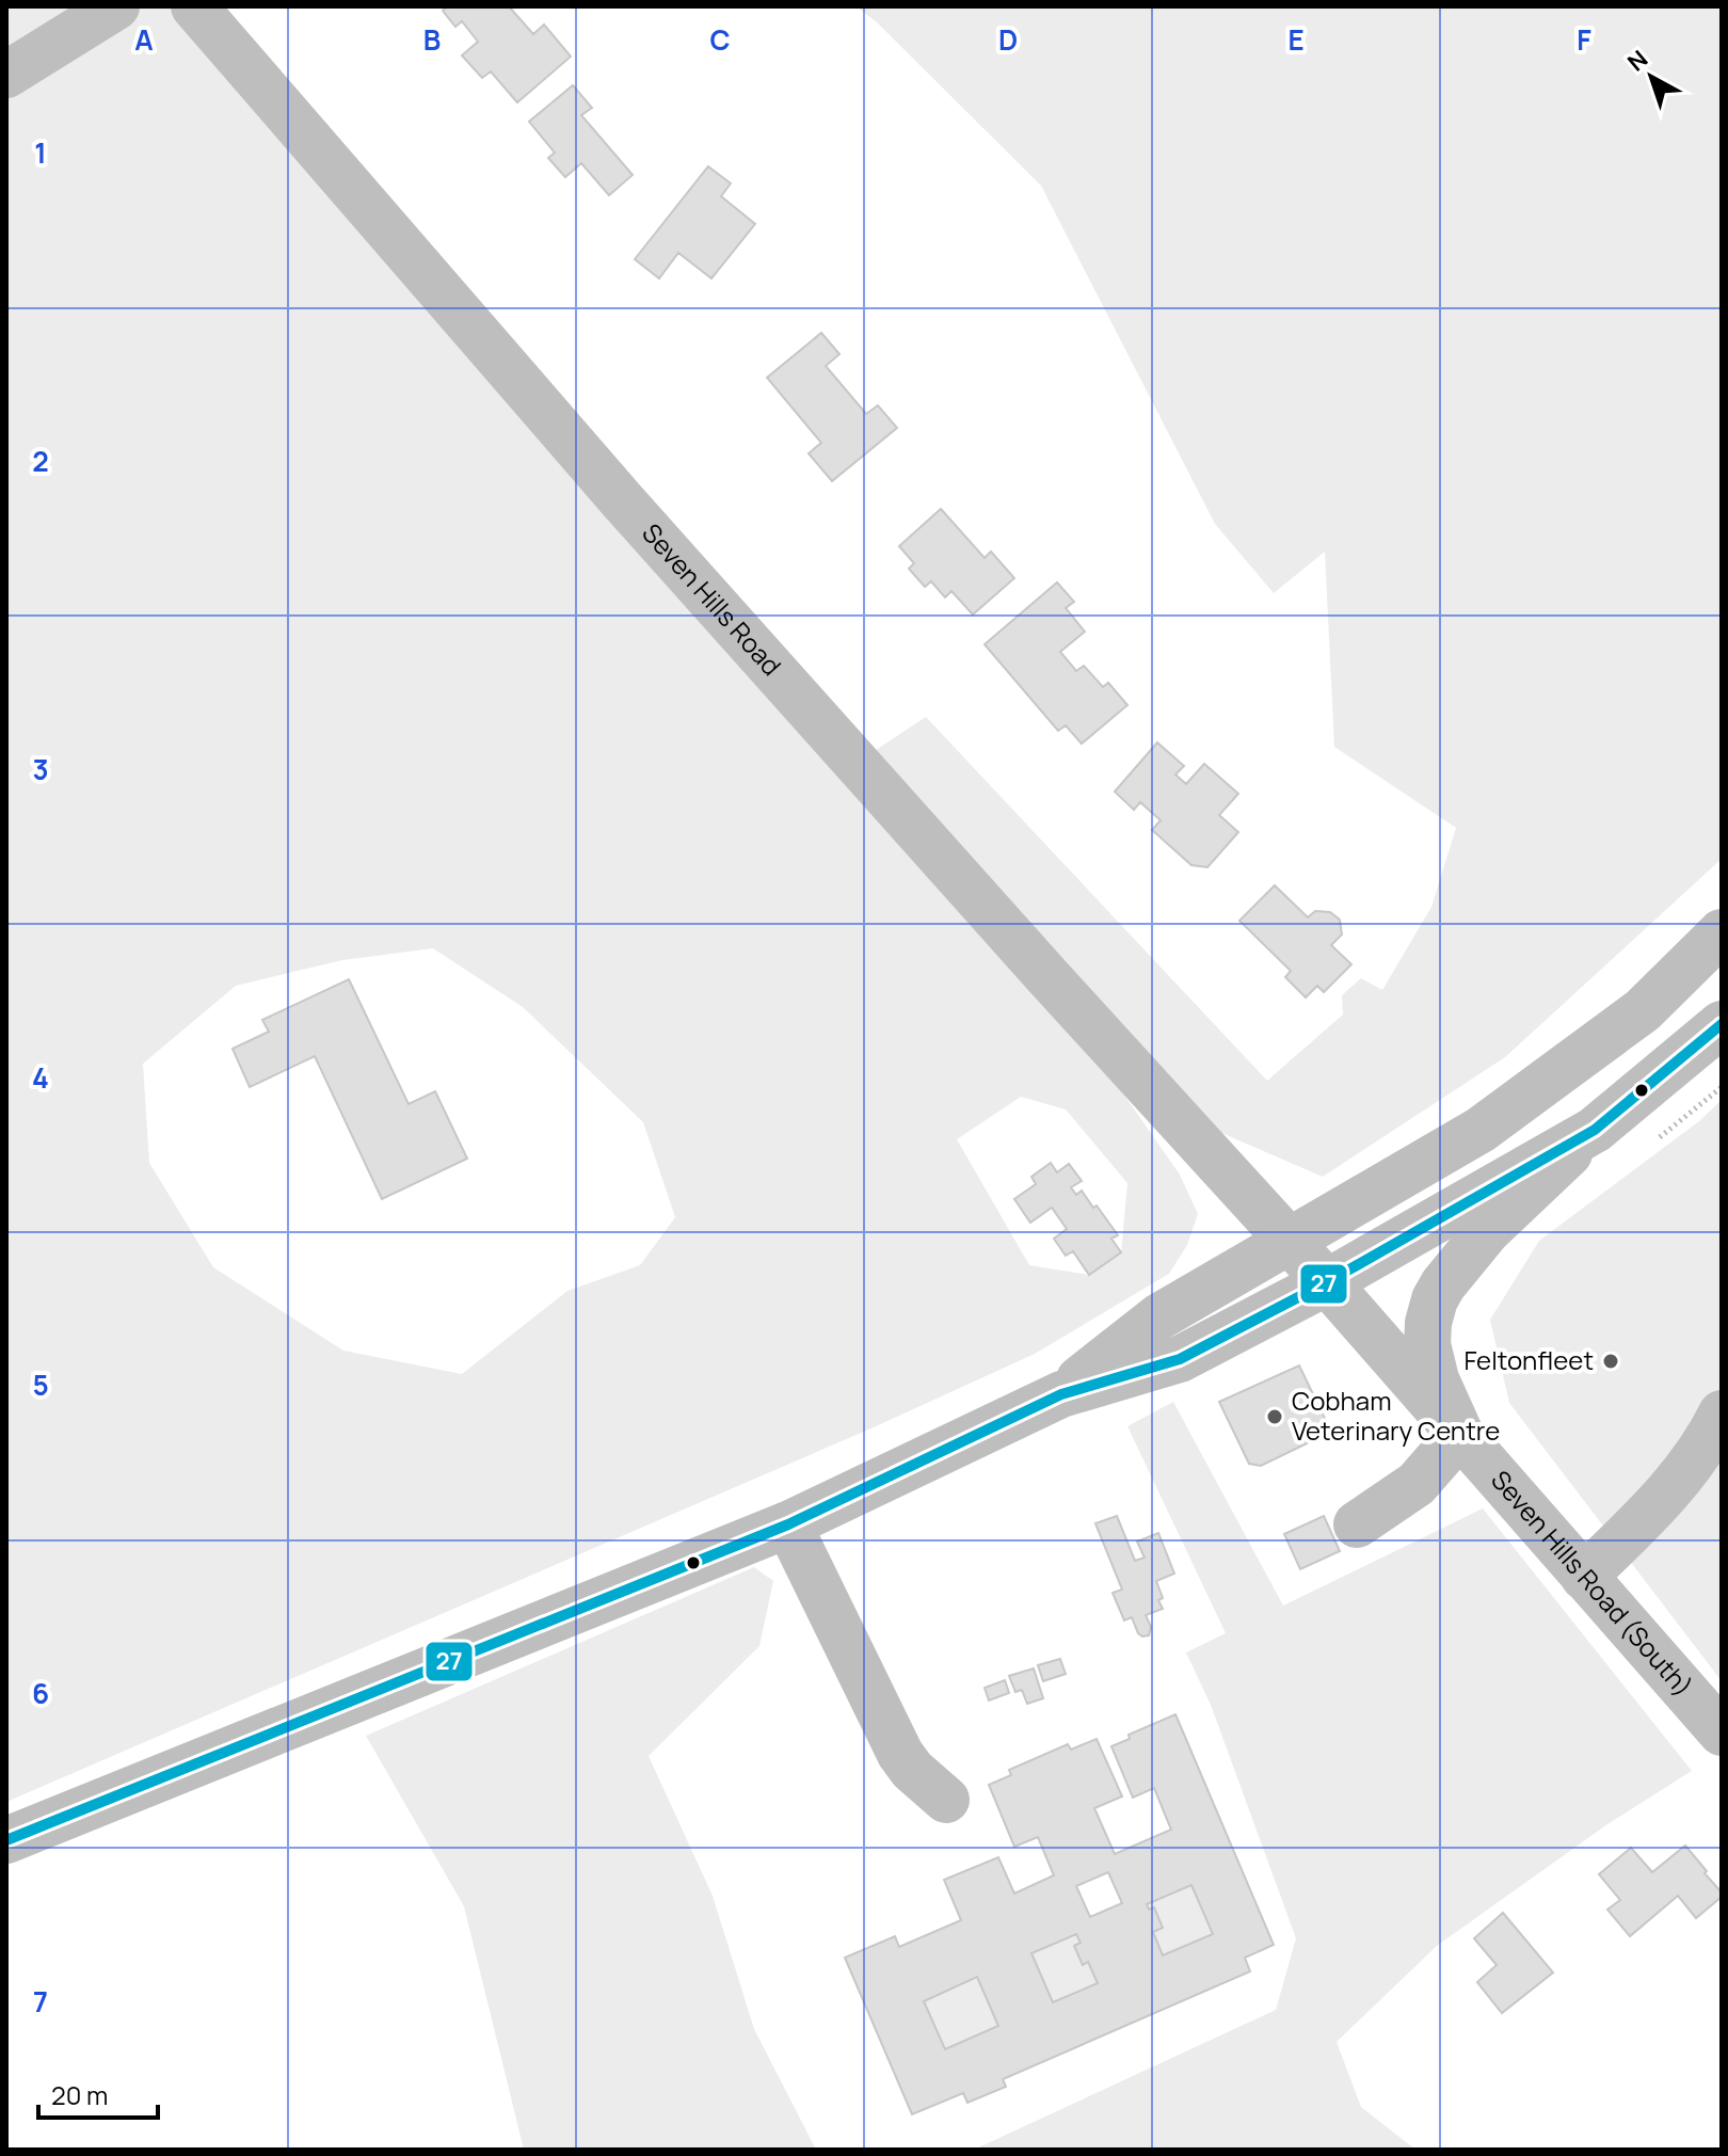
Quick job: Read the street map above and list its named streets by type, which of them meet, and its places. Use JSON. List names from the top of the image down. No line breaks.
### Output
{"streets":{"main road":["Seven Hills Road","Seven Hills Road (South)"]},"crossings":[["Seven Hills Road","Seven Hills Road (South)"]],"places":["Feltonfleet","Cobham Veterinary Centre"],"lines":["transit line 27"],"scale_bar":"20 m","north":"top left","grid":{"columns":["A","B","C","D","E","F"],"rows":["1","2","3","4","5","6","7"]}}
